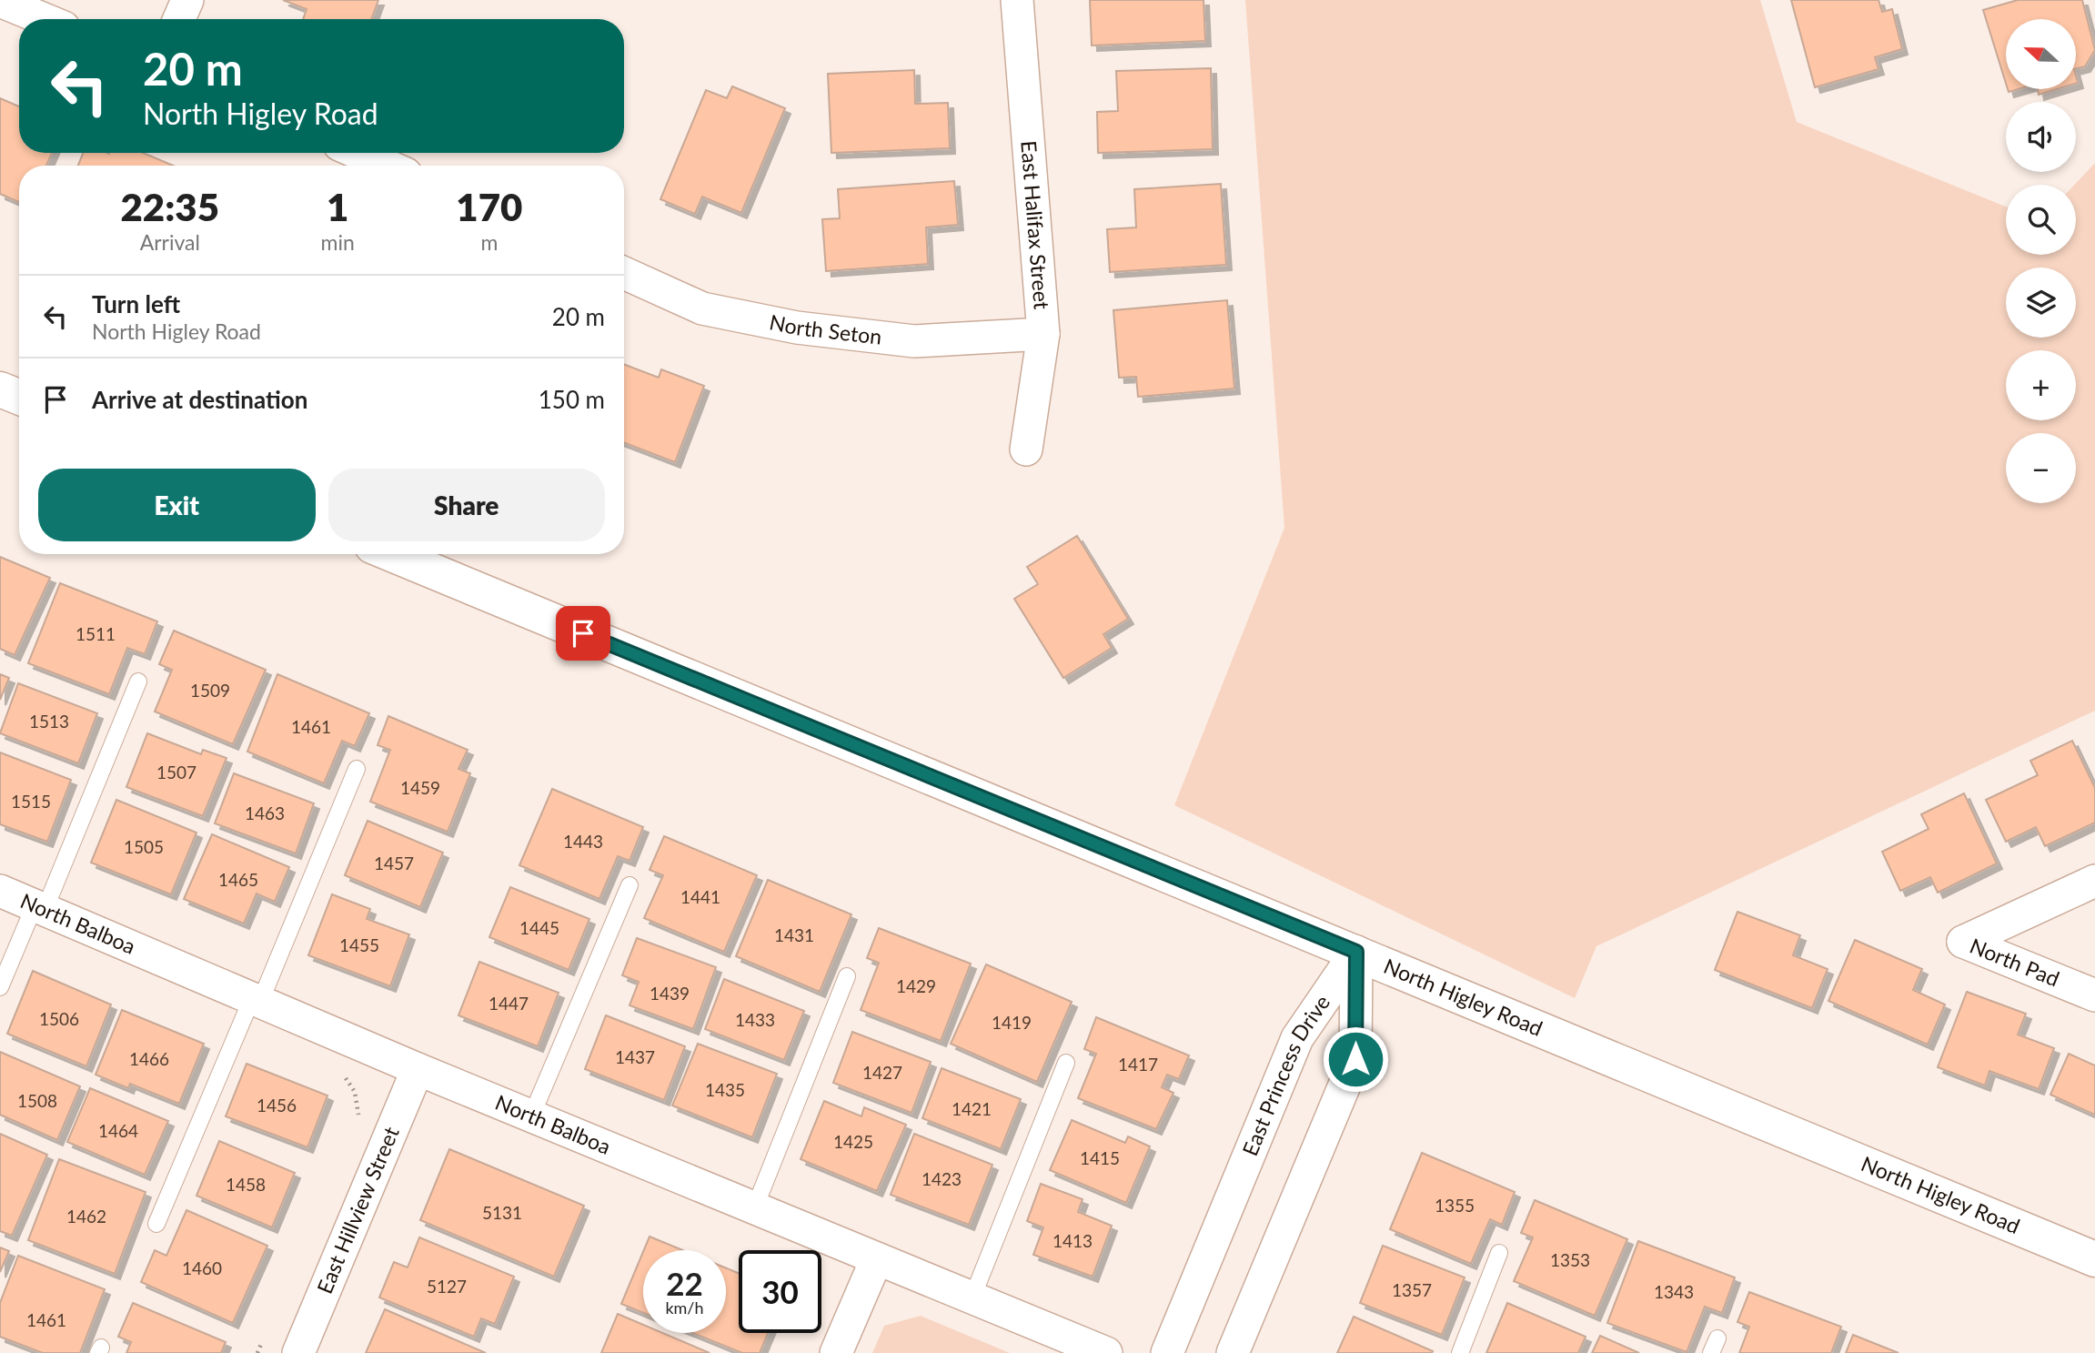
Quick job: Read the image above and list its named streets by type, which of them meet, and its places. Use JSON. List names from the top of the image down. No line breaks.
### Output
{"streets":{"main road":["North Higley Road"],"street":["East Halifax Street","North Seton","North Balboa","North Pad","East Princess Drive","East Hillview Street"]},"crossings":[["East Halifax Street","North Seton"],["North Balboa","East Hillview Street"],["North Higley Road","East Princess Drive"]],"house_numbers":["1511","1509","1513","1461","1507","1459","1515","1463","1443","1505","1457","1465","1441","1445","1431","1455","1429","1439","1447","1506","1433","1419","1437","1466","1417","1427","1435","1508","1456","1421","1464","1425","1415","1423","1458","1355","5131","1462","1413","1353","1460","5127","1357","1343","1461"],"north":"left","page":{"map_buttons":["+","−"],"turn":["20 m","North Higley Road"],"eta":["22:35","Arrival","1","min","170","m"],"list":[{"name":"Turn left","note":"North Higley Road","value":"20 m"},{"name":"Arrive at destination","value":"150 m"}],"buttons":["Exit","Share"],"speed":"22 km/h","limit":"30"}}
